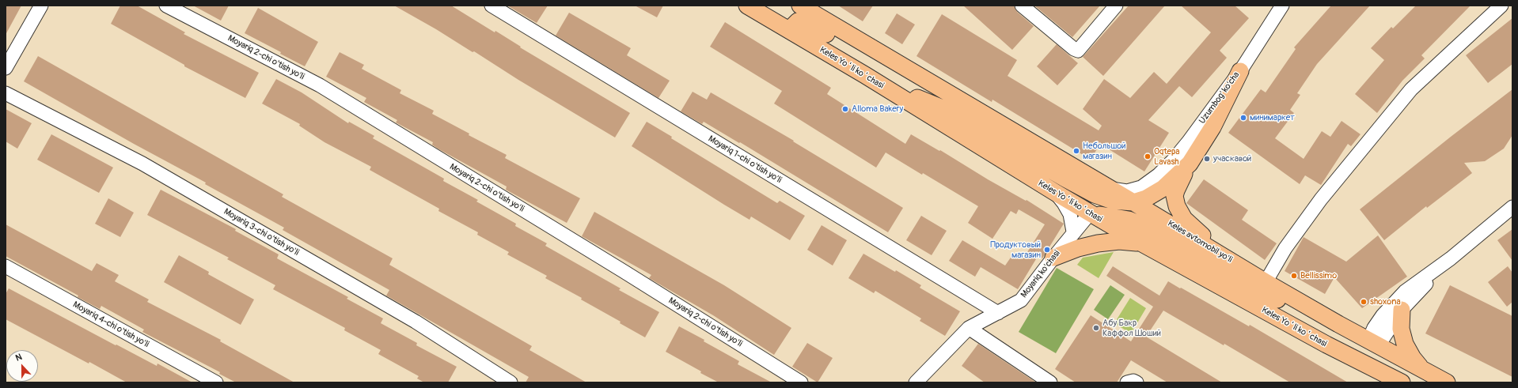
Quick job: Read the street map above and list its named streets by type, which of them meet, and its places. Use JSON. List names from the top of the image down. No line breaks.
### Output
{"streets":{"main road":["Keles Yoʻli koʻchasi","Uzumbog' ko'cha","Keles avtomobil yo'li"],"street":["Moyariq 2-chi o'tish yo'li","Moyariq 1-chi o'tish yo'li","Moyariq 3-chi o'tish yo'li","Moyariq ko'chasi","Moyariq 4-chi o'tish yo'li"]},"crossings":[["Keles Yoʻli koʻchasi","Moyariq ko'chasi"],["Uzumbog' ko'cha","Keles avtomobil yo'li"],["Moyariq 1-chi o'tish yo'li","Moyariq ko'chasi"]],"places":["Alloma Bakery","минимаркет","Небольшой магазин","Oqtepa Lavash","учаскавой","Продуктовый магазин","Bellissimo","shoxona","Абу Бакр Каффол Шоший"],"north":"top"}
